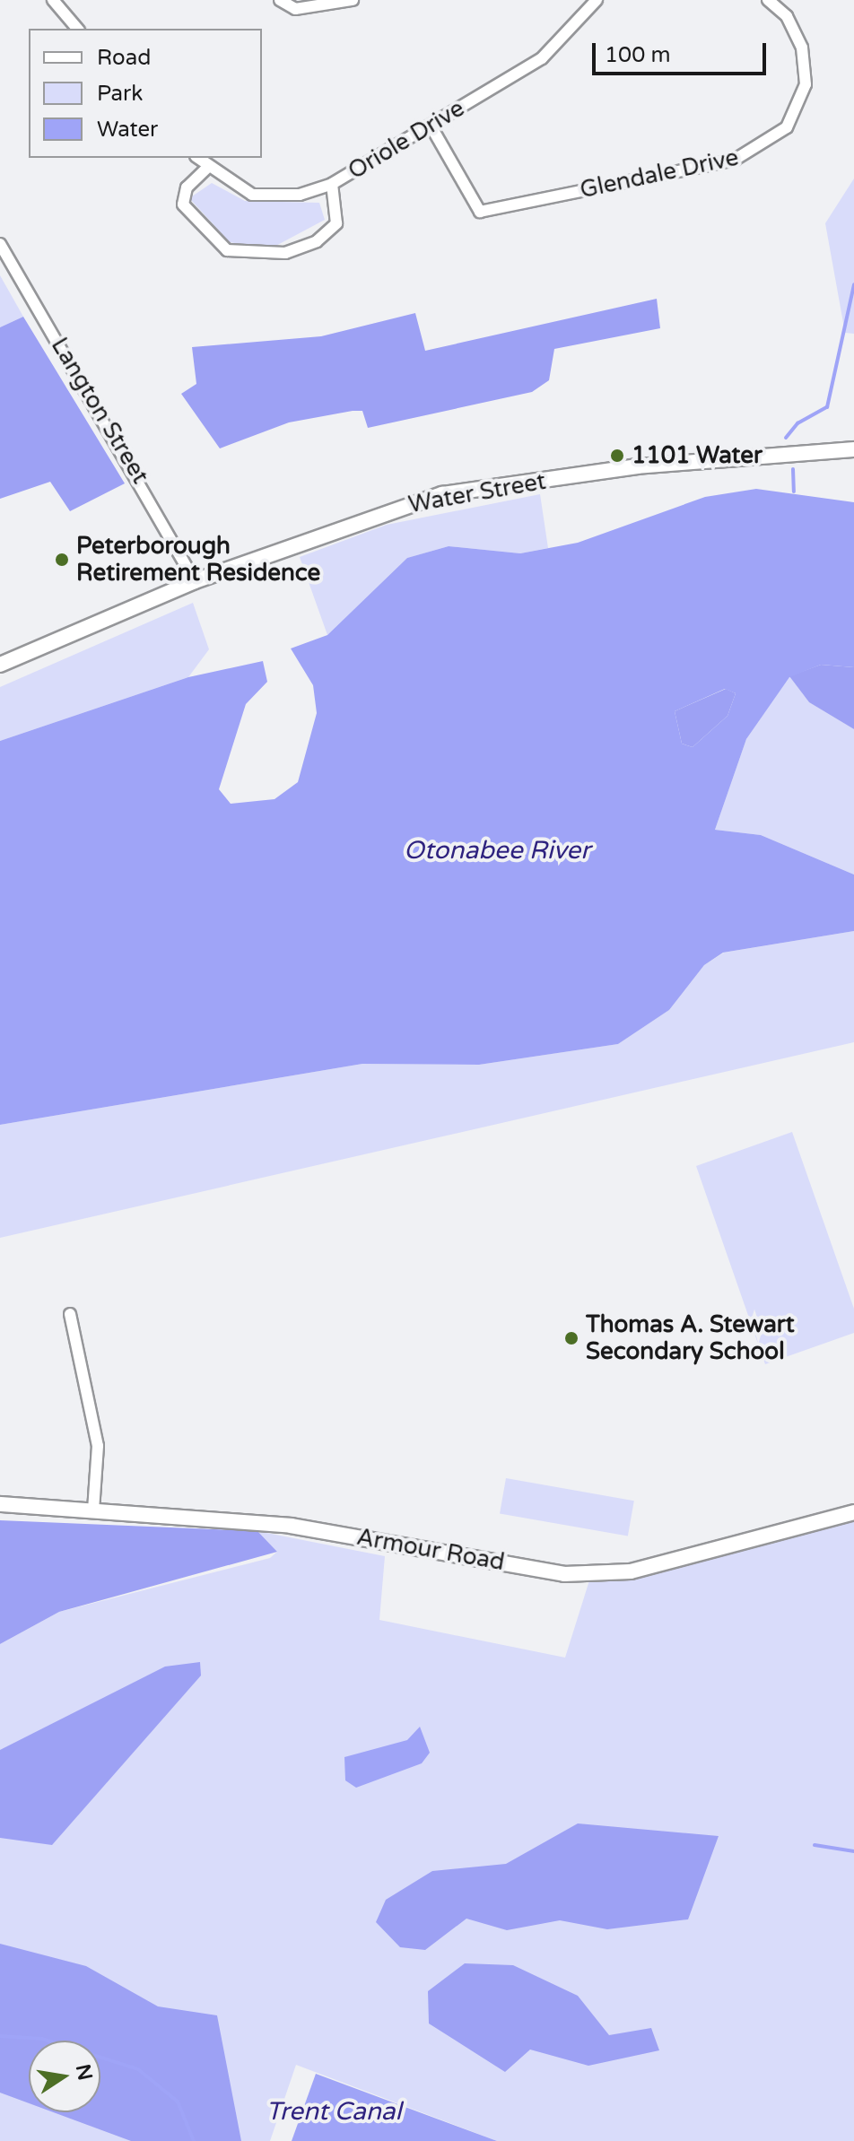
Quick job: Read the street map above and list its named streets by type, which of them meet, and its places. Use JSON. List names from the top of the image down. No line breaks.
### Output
{"streets":{"main road":["Water Street","Armour Road"],"street":["Oriole Drive","Glendale Drive","Langton Street"]},"crossings":[["Oriole Drive","Glendale Drive"],["Langton Street","Water Street"]],"water":["Otonabee River","Trent Canal"],"places":["1101 Water","Peterborough Retirement Residence","Thomas A. Stewart Secondary School"],"legend":["Road","Park","Water"],"scale_bar":"100 m","north":"right"}
